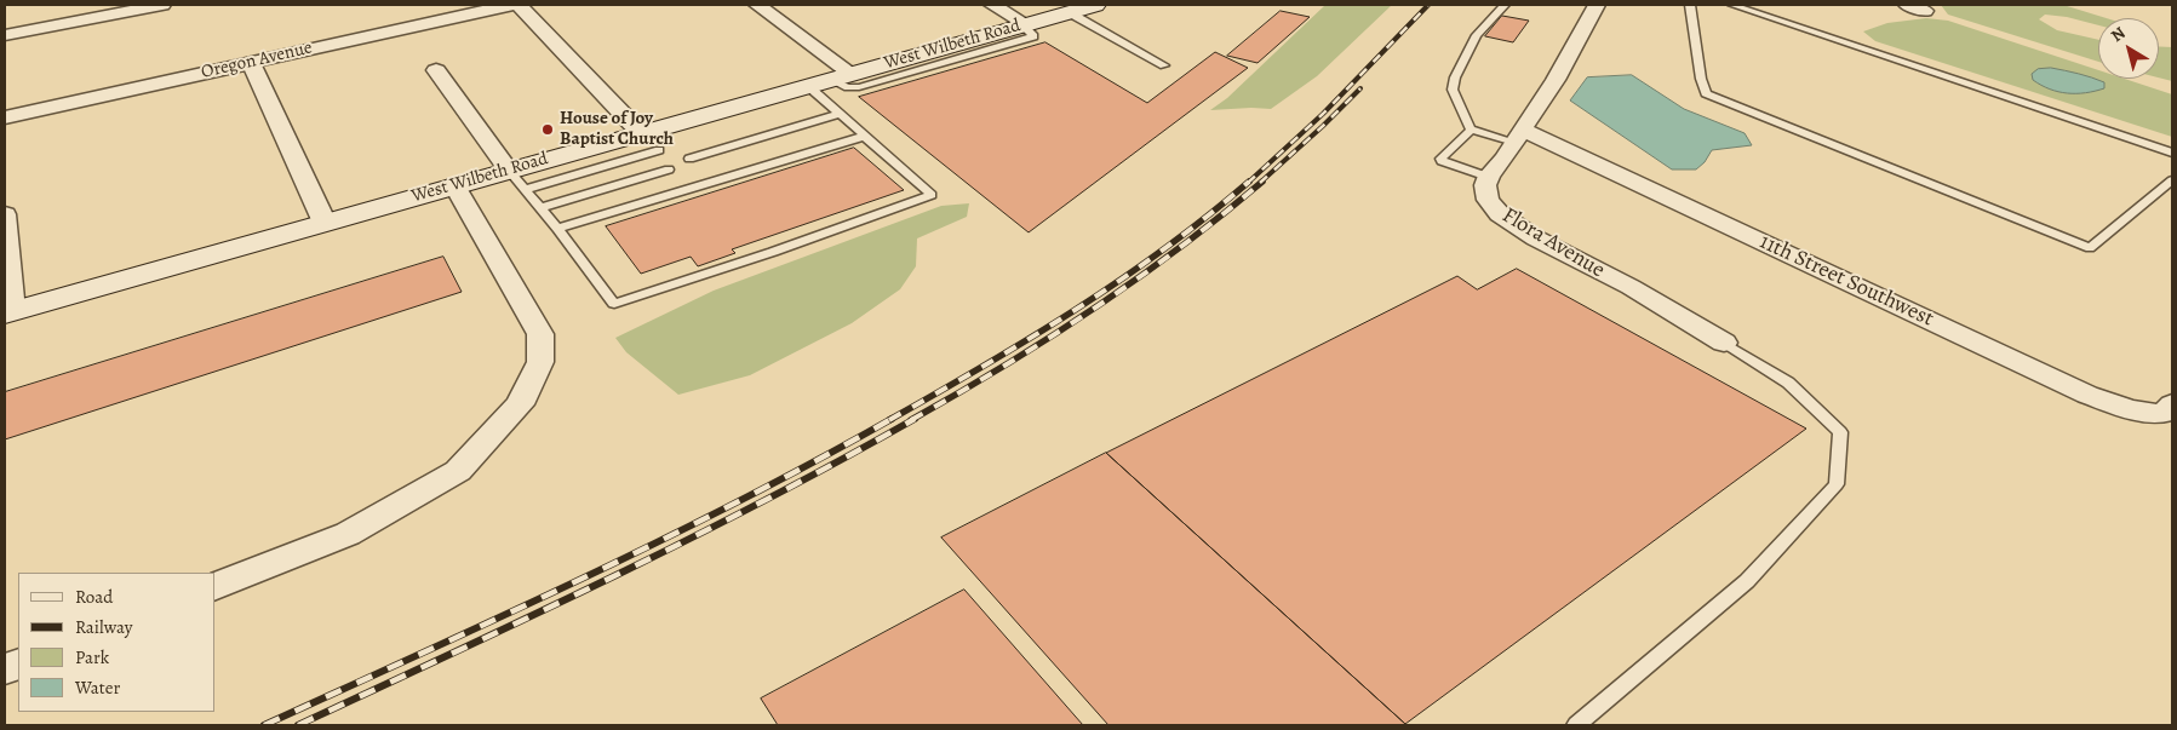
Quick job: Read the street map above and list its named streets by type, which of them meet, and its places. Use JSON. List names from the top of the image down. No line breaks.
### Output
{"streets":{"main road":["West Wilbeth Road"],"street":["Oregon Avenue","Flora Avenue","11th Street Southwest"]},"places":["House of Joy Baptist Church"],"legend":["Road","Railway","Park","Water"],"north":"top left"}
